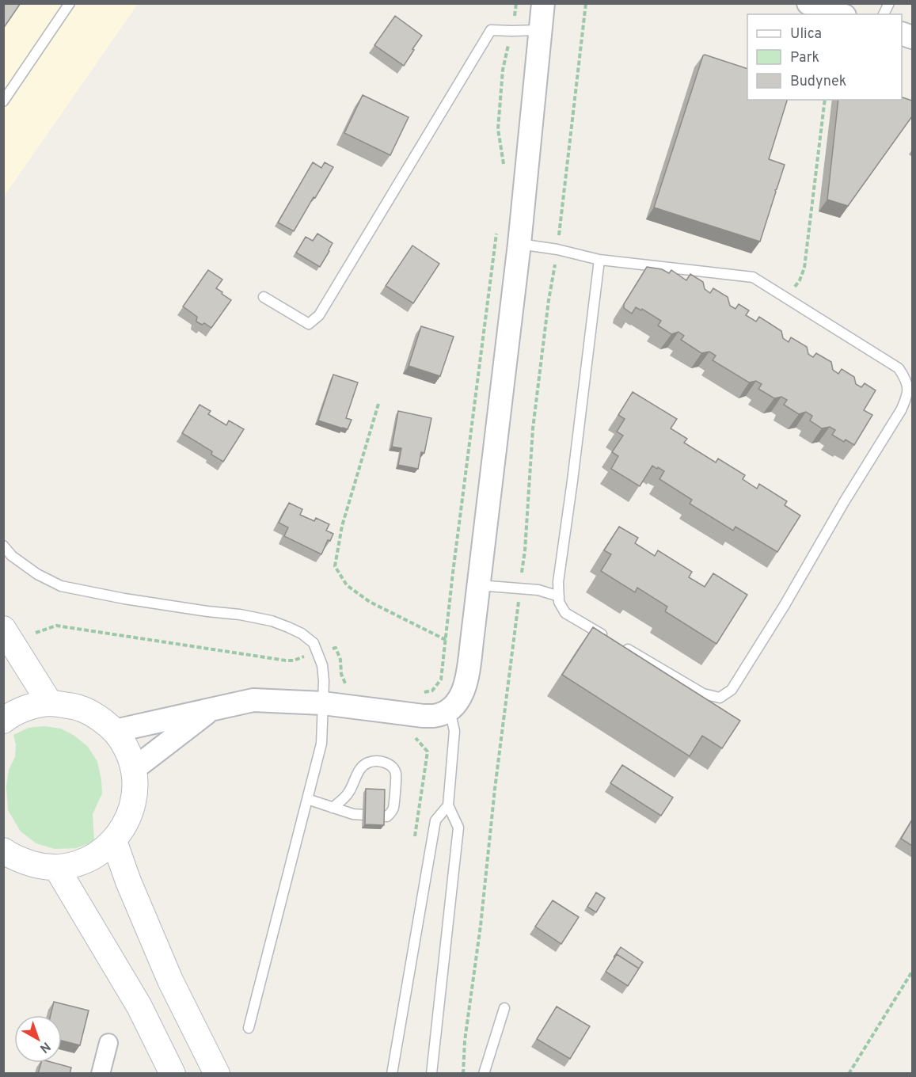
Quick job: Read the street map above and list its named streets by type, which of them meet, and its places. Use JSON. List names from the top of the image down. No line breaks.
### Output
{"legend":["Ulica","Park","Budynek"],"north":"bottom right"}
